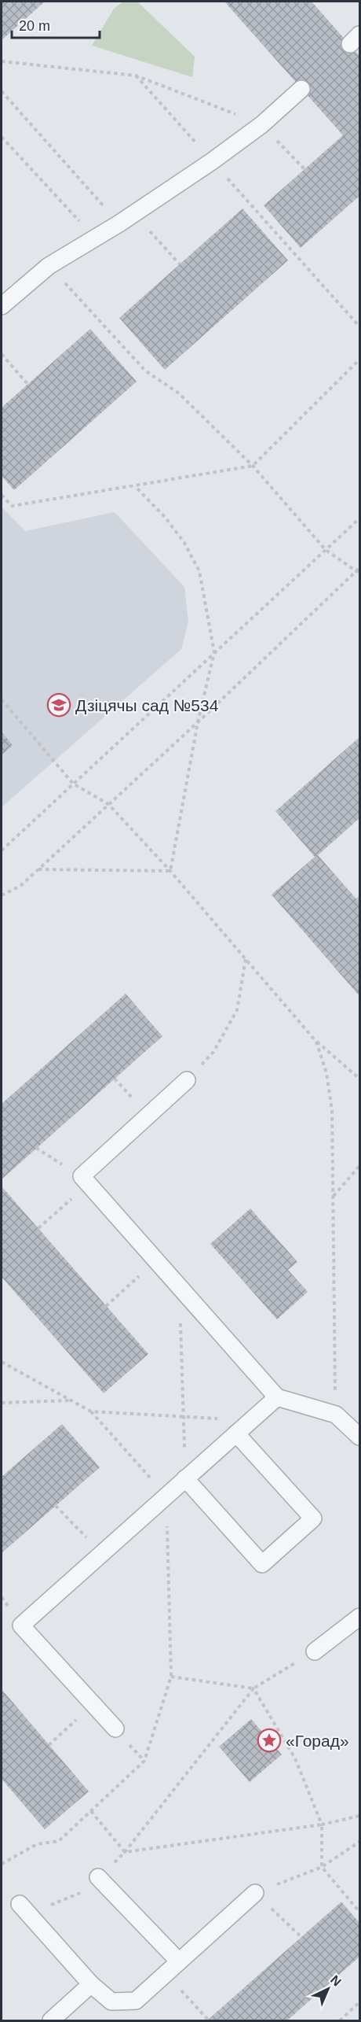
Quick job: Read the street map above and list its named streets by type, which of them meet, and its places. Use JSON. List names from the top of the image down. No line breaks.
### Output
{"places":{"school or university":["Дзіцячы сад №534"],"place":["«Горад»"]},"scale_bar":"20 m","north":"top right"}
